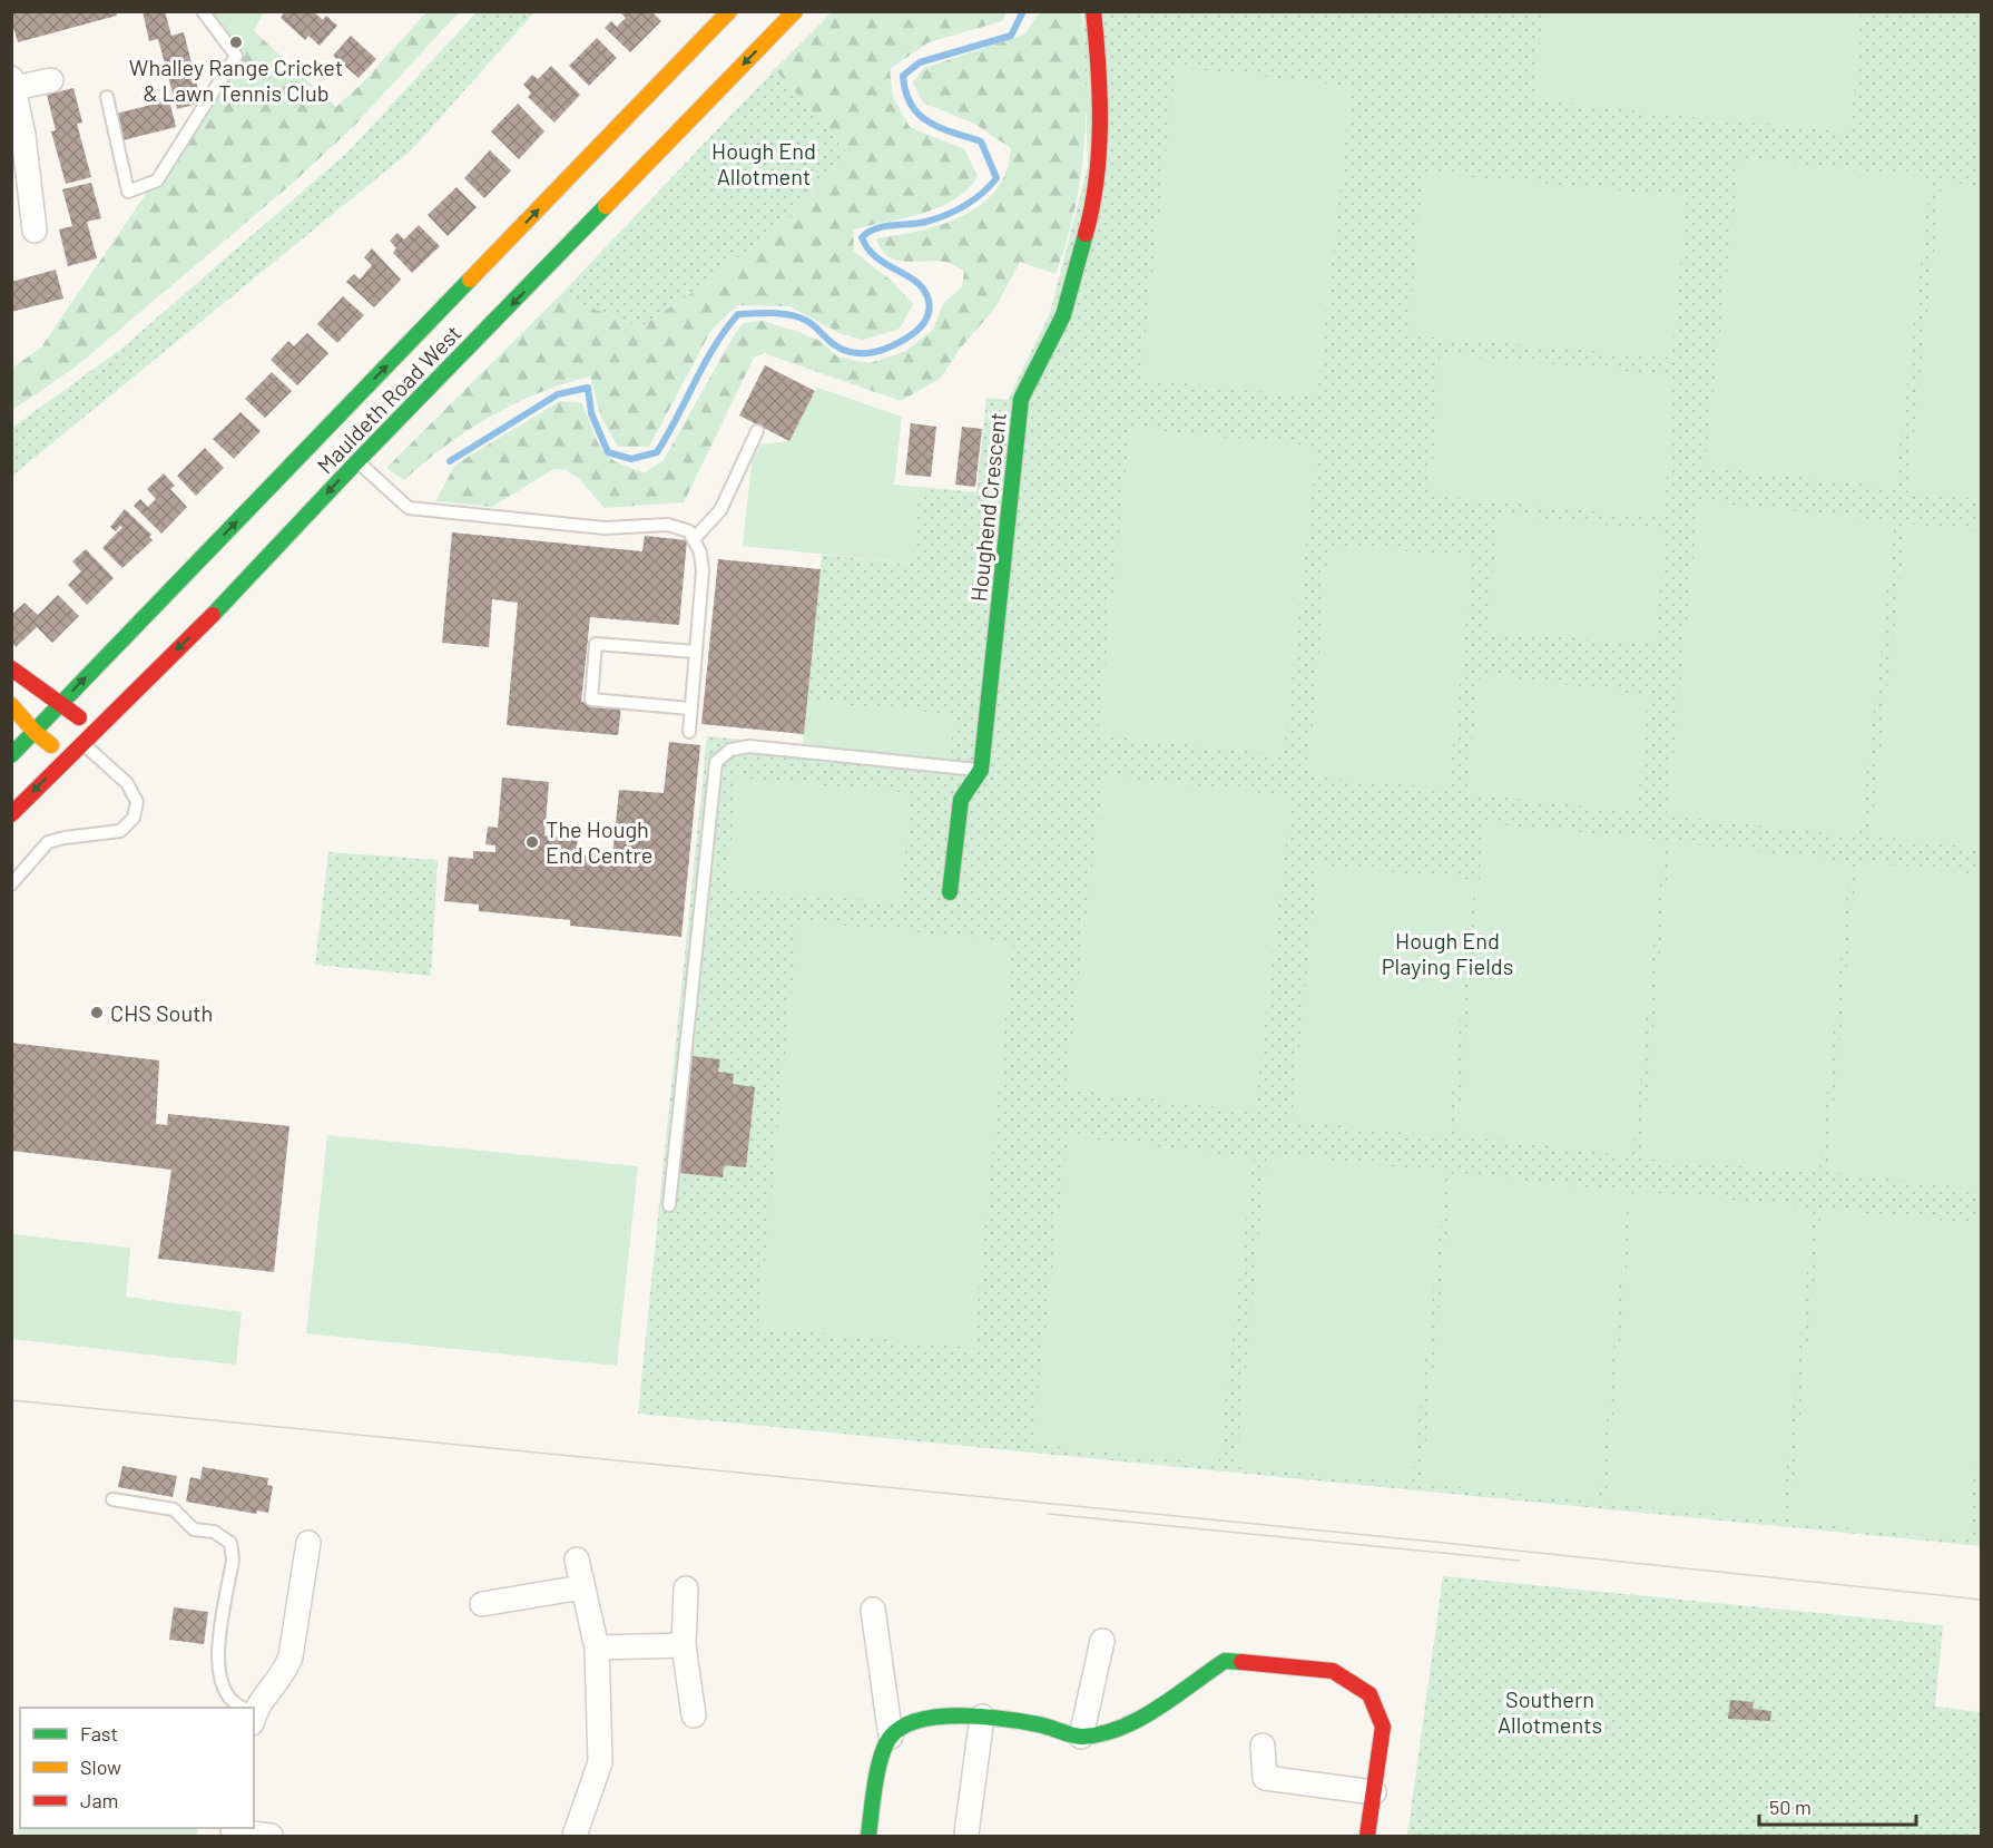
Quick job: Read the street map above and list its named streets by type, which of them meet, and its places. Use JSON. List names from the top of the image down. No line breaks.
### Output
{"streets":{"street":["Mauldeth Road West","Houghend Crescent"]},"parks":["Hough End Allotment","Hough End Playing Fields","Southern Allotments"],"places":["Whalley Range Cricket & Lawn Tennis Club","The Hough End Centre","CHS South"],"legend":["Fast","Slow","Jam"],"scale_bar":"50 m"}
